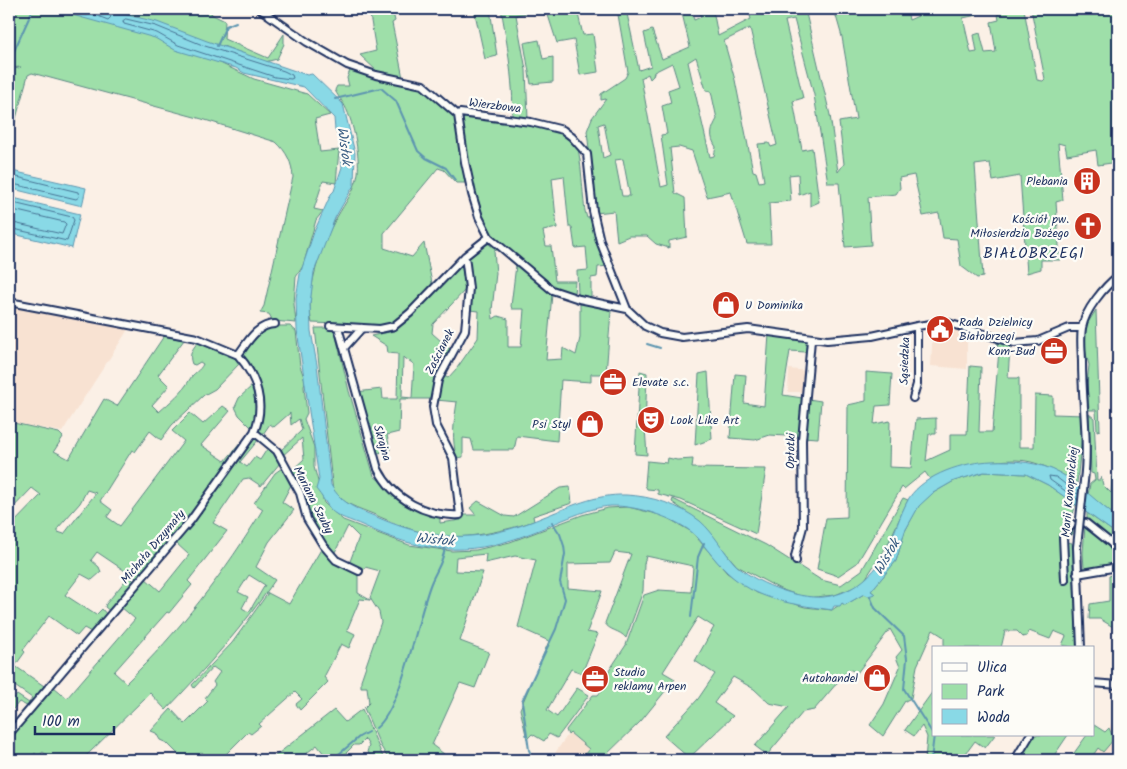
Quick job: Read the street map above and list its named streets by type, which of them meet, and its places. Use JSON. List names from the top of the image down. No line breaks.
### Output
{"streets":{"street":["Wierzbowa","Zaścianek","Sąsiedzka","Skrajna","Opłotki","Marii Konopnickiej","Mariana Szuby","Michała Drzymały"]},"crossings":[["Zaścianek","Skrajna"],["Mariana Szuby","Michała Drzymały"]],"districts":["BIAŁOBRZEGI"],"water":["Wisłok"],"places":{"building":["Plebania"],"church":["Kościół pw. Miłosierdzia Bożego"],"shop":["U Dominika","Psi Styl","Autohandel"],"public building":["Rada Dzielnicy Białobrzegi"],"office":["Kom-Bud","Elevate s.c.","Studio reklamy Arpen"],"theatre":["Look Like Art"]},"legend":["Ulica","Park","Woda"],"scale_bar":"100 m"}
